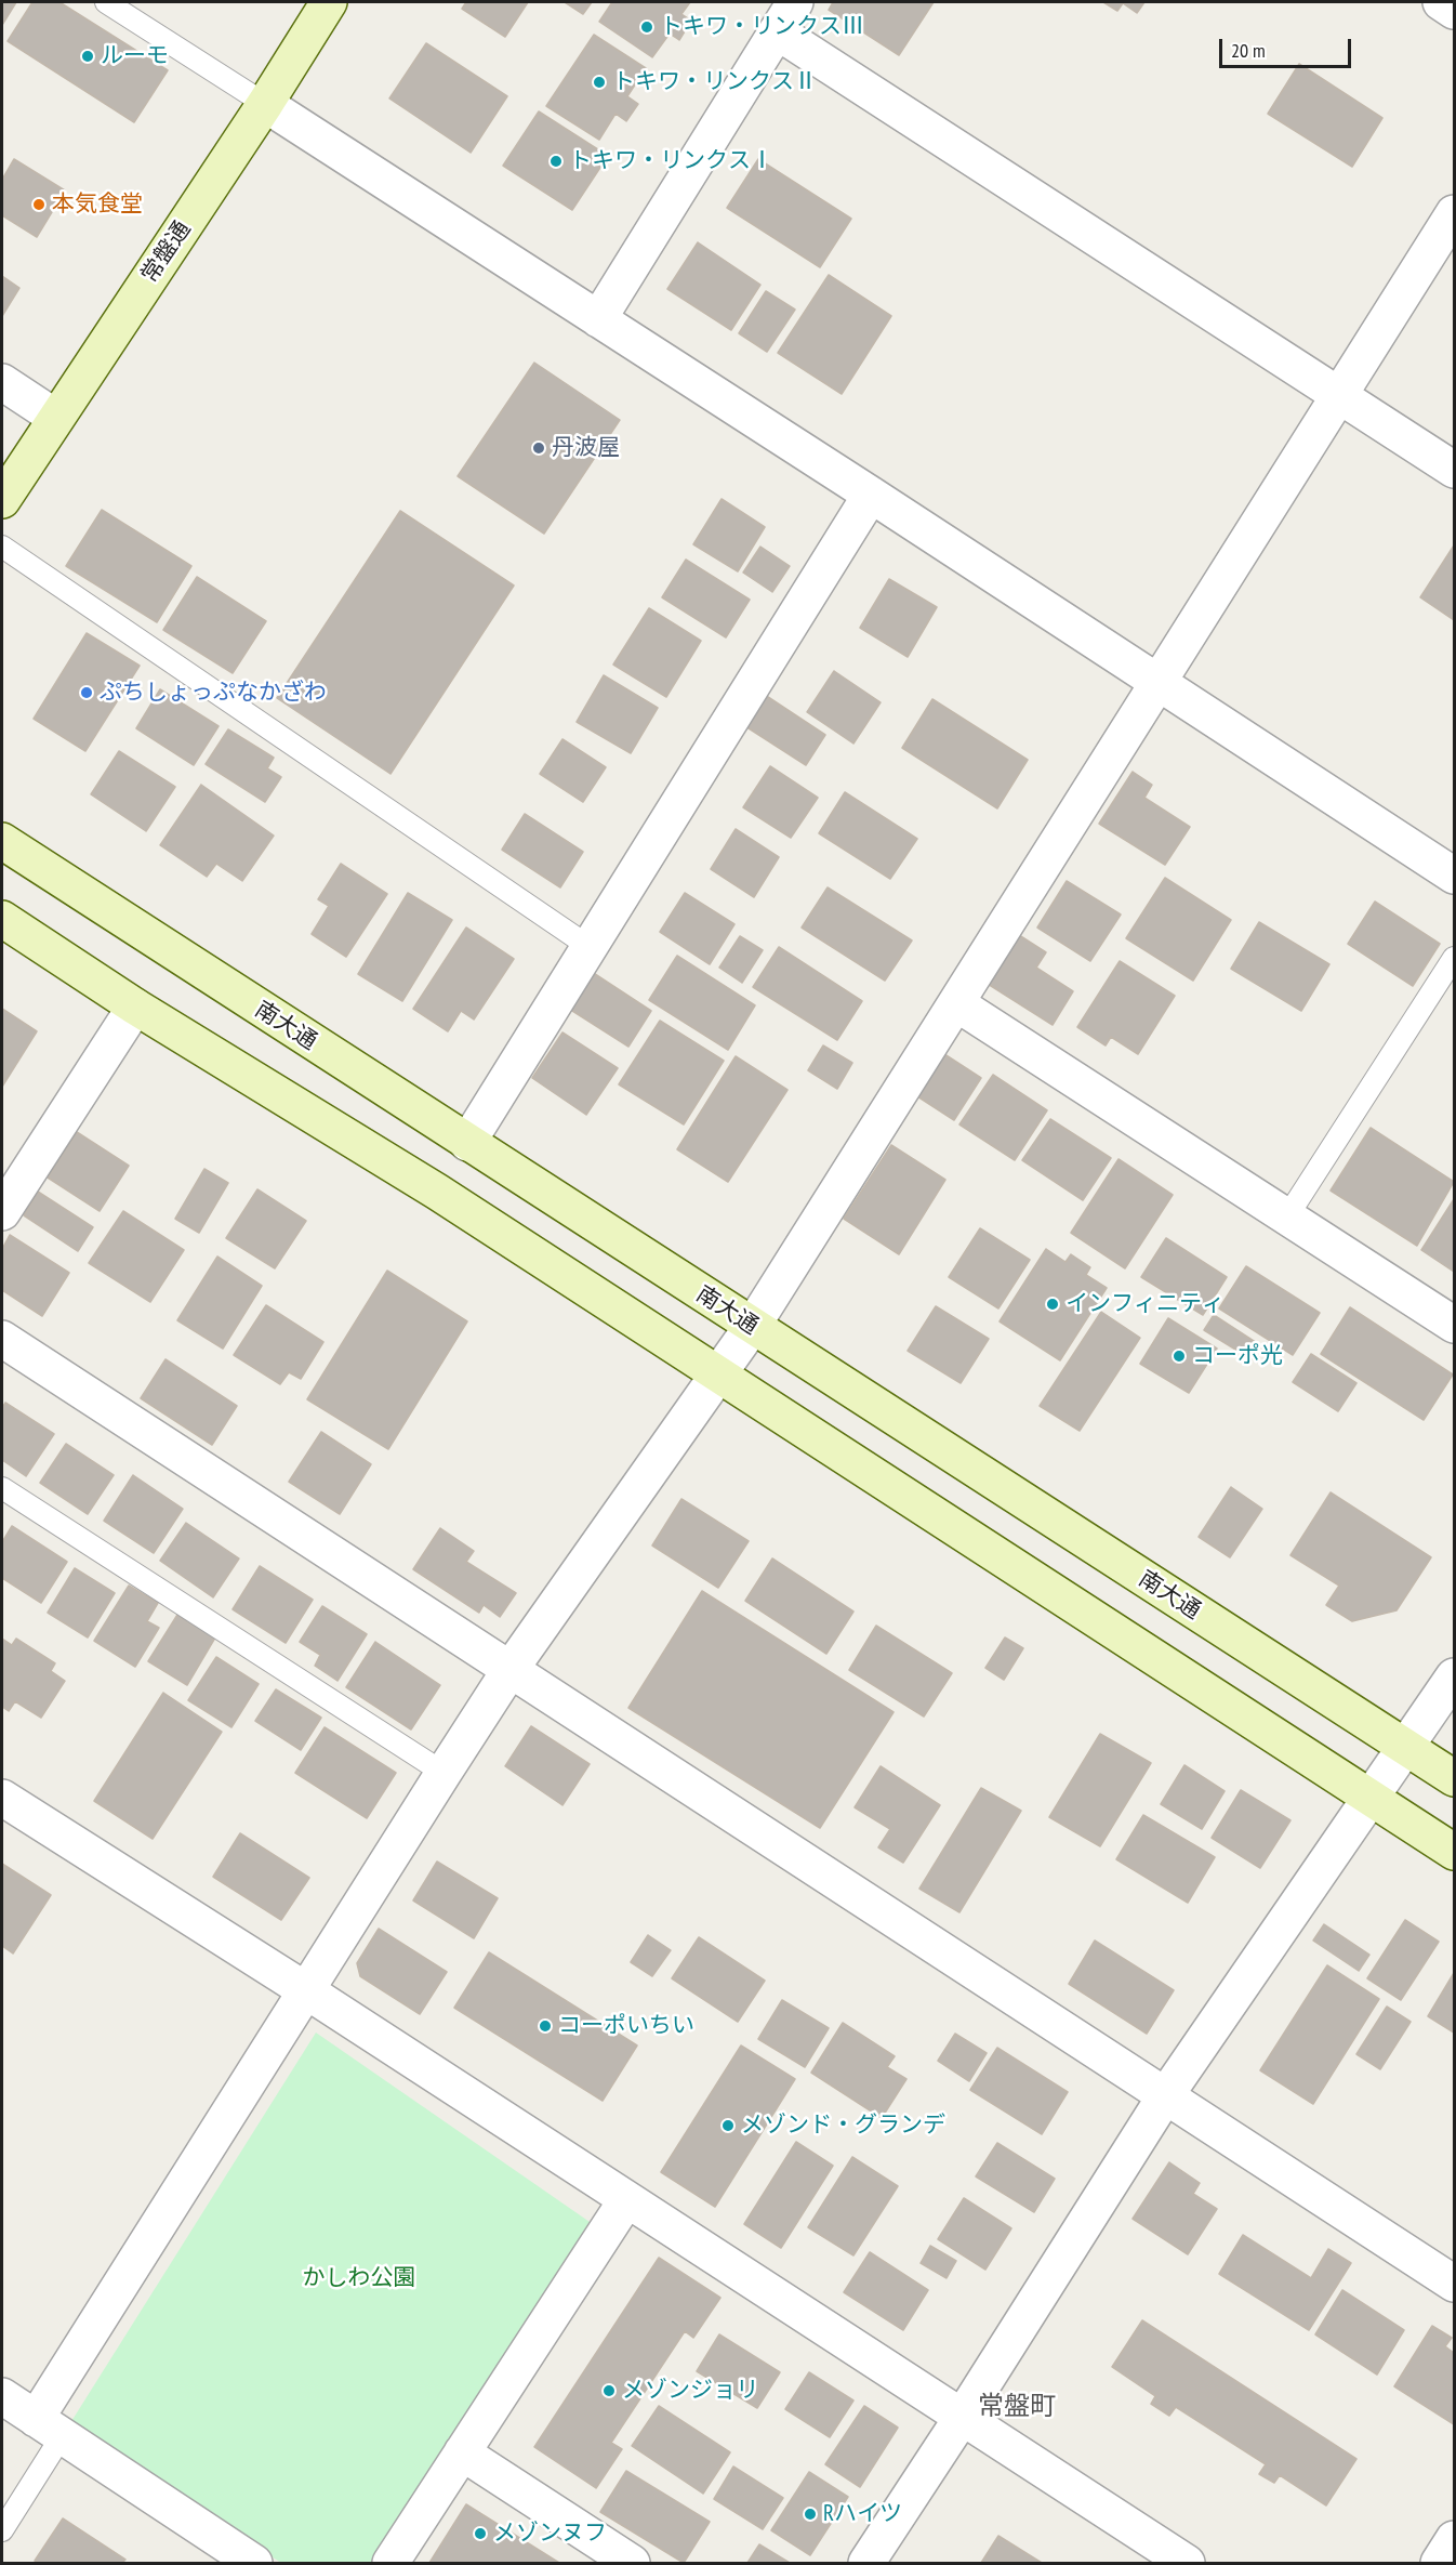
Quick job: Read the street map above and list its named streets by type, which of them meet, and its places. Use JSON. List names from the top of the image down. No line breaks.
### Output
{"streets":{"street":["常盤通","南大通"]},"districts":["常盤町"],"parks":["かしわ公園"],"places":["トキワ・リンクスⅢ","ルーモ","トキワ・リンクスⅡ","トキワ・リンクスⅠ","本気食堂","丹波屋","ぷちしょっぷなかざわ","インフィニティ","コーポ光","コーポいちい","メゾンド・グランデ","メゾンジョリ","Rハイツ","メゾンヌフ"],"scale_bar":"20 m"}
